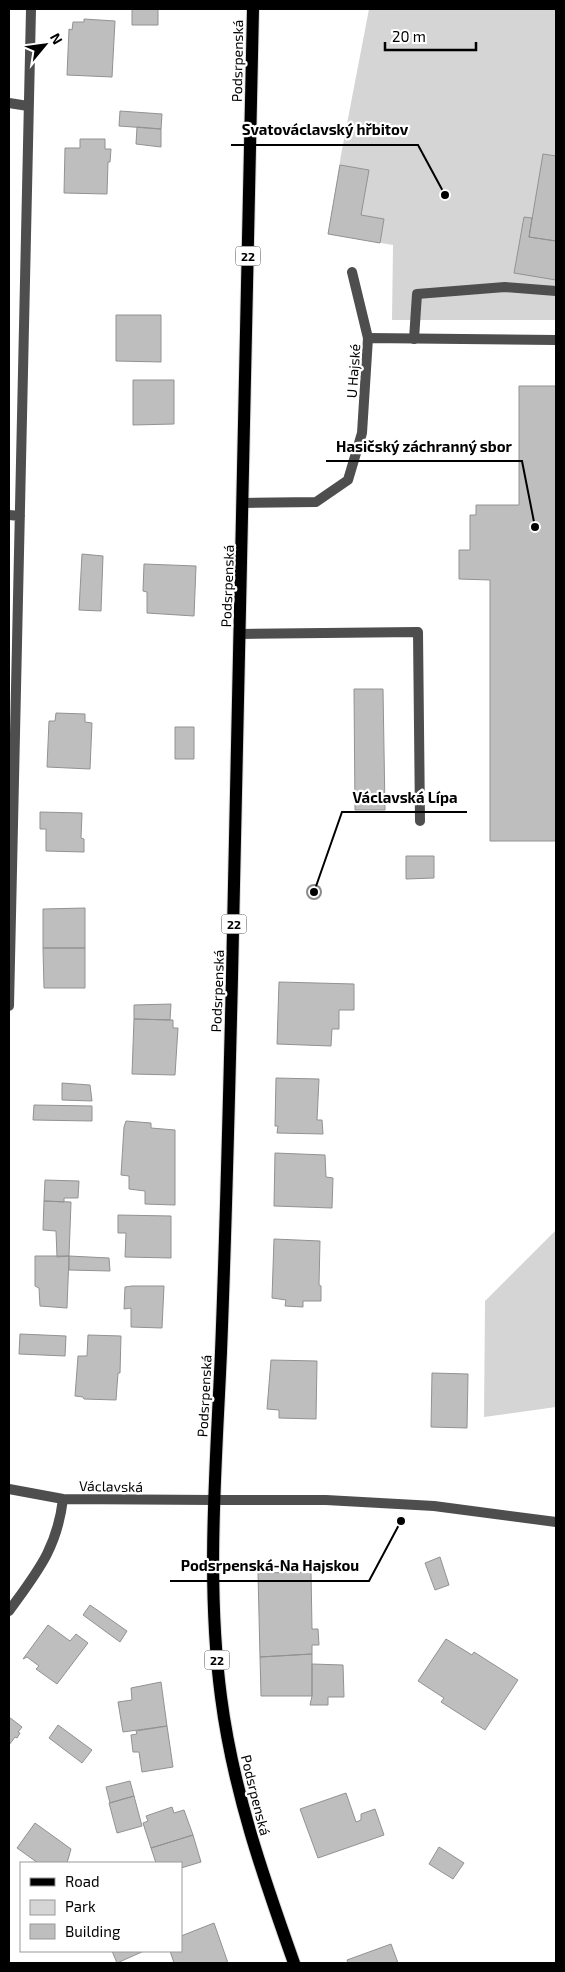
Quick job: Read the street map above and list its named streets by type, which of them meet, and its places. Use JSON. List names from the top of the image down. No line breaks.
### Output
{"streets":{"main road":["Podsrpenská","22"],"street":["U Hajské","Václavská"]},"crossings":[["Podsrpenská","U Hajské"],["Podsrpenská","Václavská"]],"places":["Svatováclavský hřbitov","Hasičský záchranný sbor","Václavská Lípa","Podsrpenská-Na Hajskou"],"legend":["Road","Park","Building"],"scale_bar":"20 m","north":"top right"}
